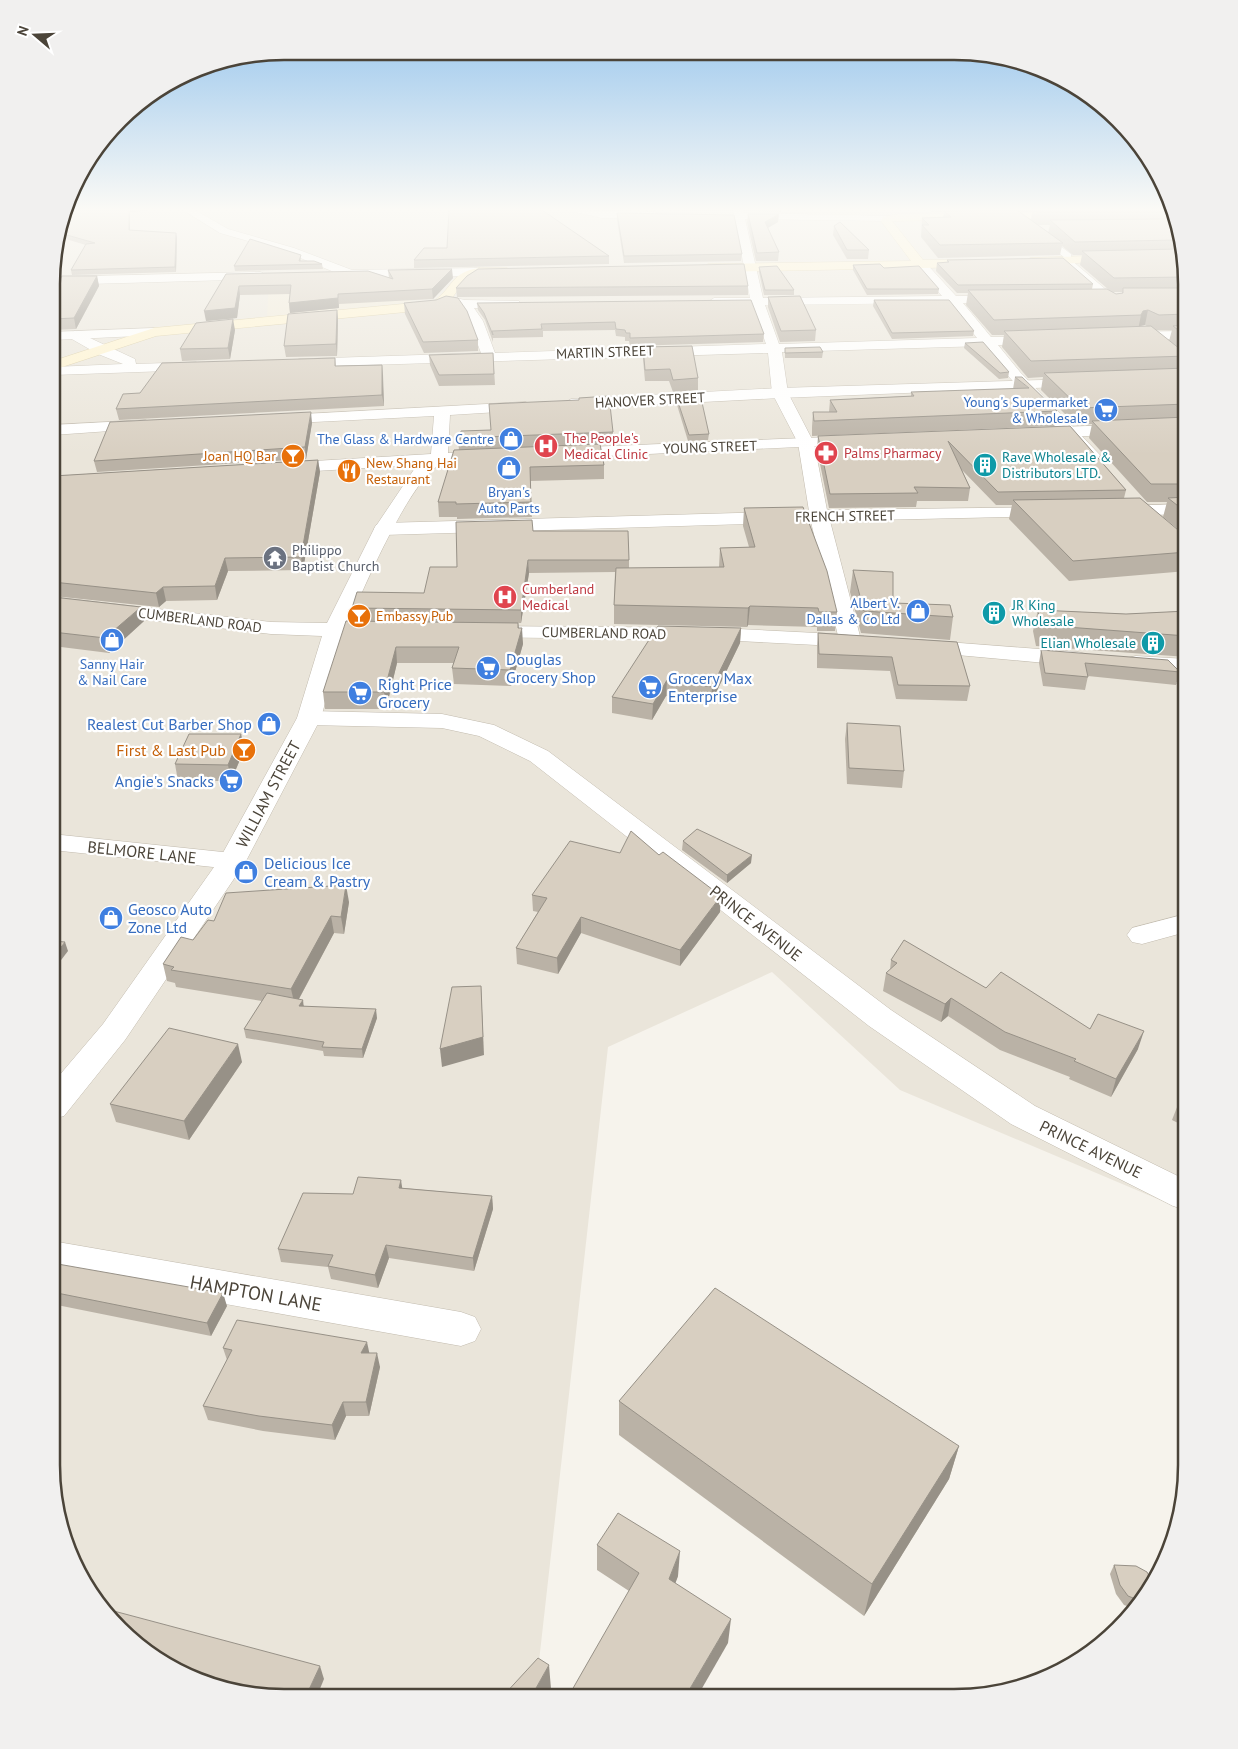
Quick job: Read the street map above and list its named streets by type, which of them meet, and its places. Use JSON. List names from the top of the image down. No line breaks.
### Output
{"streets":{"street":["MARTIN STREET","HANOVER STREET","YOUNG STREET","FRENCH STREET","CUMBERLAND ROAD","WILLIAM STREET","BELMORE LANE","PRINCE AVENUE","HAMPTON LANE"]},"crossings":[["FRENCH STREET","WILLIAM STREET"],["CUMBERLAND ROAD","WILLIAM STREET"],["WILLIAM STREET","BELMORE LANE"],["WILLIAM STREET","PRINCE AVENUE"]],"places":{"supermarket":["Young's Supermarket & Wholesale","Douglas Grocery Shop","Grocery Max Enterprise","Right Price Grocery","Angie's Snacks"],"shop":["The Glass & Hardware Centre","Bryan's Auto Parts","Albert V. Dallas & Co Ltd","Sanny Hair & Nail Care","Realest Cut Barber Shop","Delicious Ice Cream & Pastry","Geosco Auto Zone Ltd"],"hospital":["The People's Medical Clinic","Cumberland Medical"],"pharmacy":["Palms Pharmacy"],"bar":["Joan HQ Bar","Embassy Pub","First & Last Pub"],"building":["Rave Wholesale & Distributors LTD.","JR King Wholesale","Elian Wholesale"],"restaurant":["New Shang Hai Restaurant"],"temple":["Philippo Baptist Church"]},"north":"left"}
